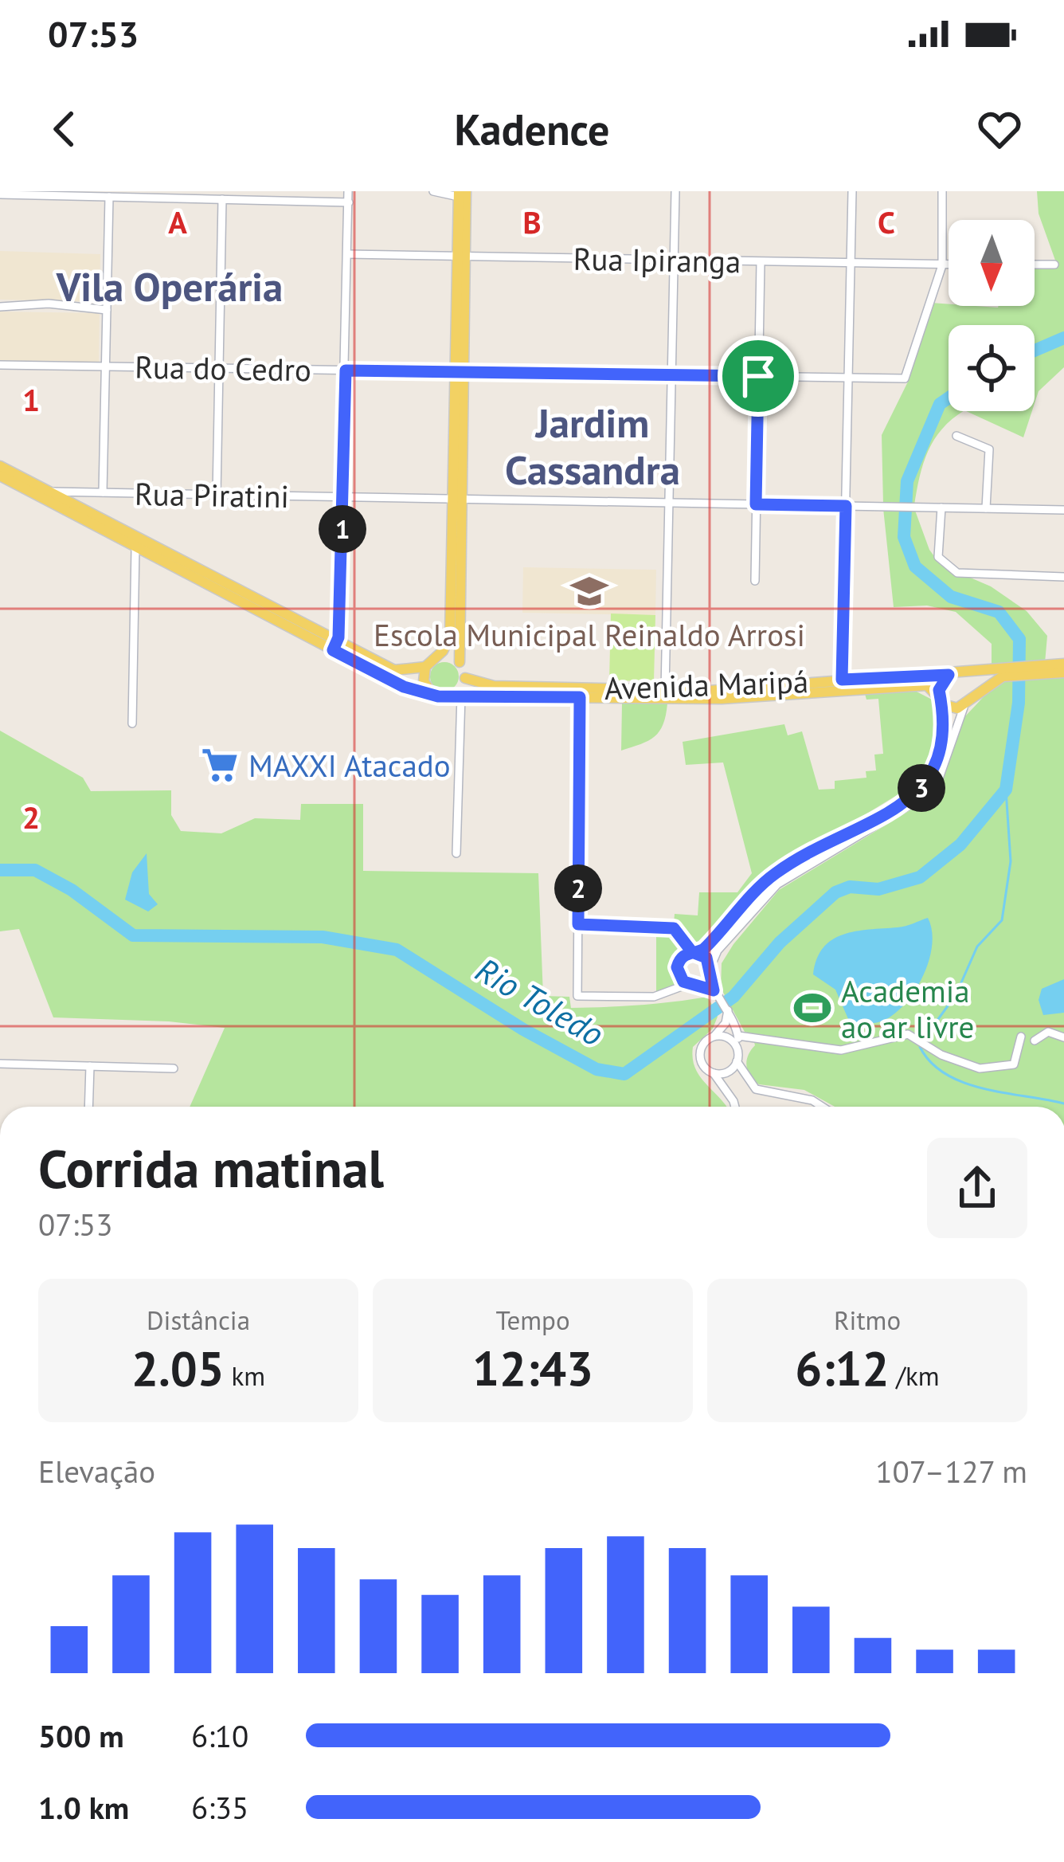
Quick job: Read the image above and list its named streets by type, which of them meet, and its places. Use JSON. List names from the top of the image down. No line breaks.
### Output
{"streets":{"main road":["Avenida Maripá"],"street":["Rua Ipiranga","Rua do Cedro","Rua Piratini"]},"crossings":[["Rua Ipiranga","Rua do Cedro"]],"districts":["Vila Operária","Jardim Cassandra"],"water":["Rio Toledo"],"places":{"school or university":["Escola Municipal Reinaldo Arrosi"],"supermarket":["MAXXI Atacado"],"sports":["Academia ao ar livre"]},"north":"bottom","page":{"status":"07:53","header":"Kadence","pins":["1","3","2"],"heading":["Corrida matinal","07:53"],"stats":[["Distância","2.05 km"],["Tempo","12:43"],["Ritmo","6:12 /km"]],"chart":["Elevação","107–127 m"],"list":[{"name":"500 m","note":"6:10"},{"name":"1.0 km","note":"6:35"}]},"grid":{"columns":["A","B","C"],"rows":["1","2"]}}
